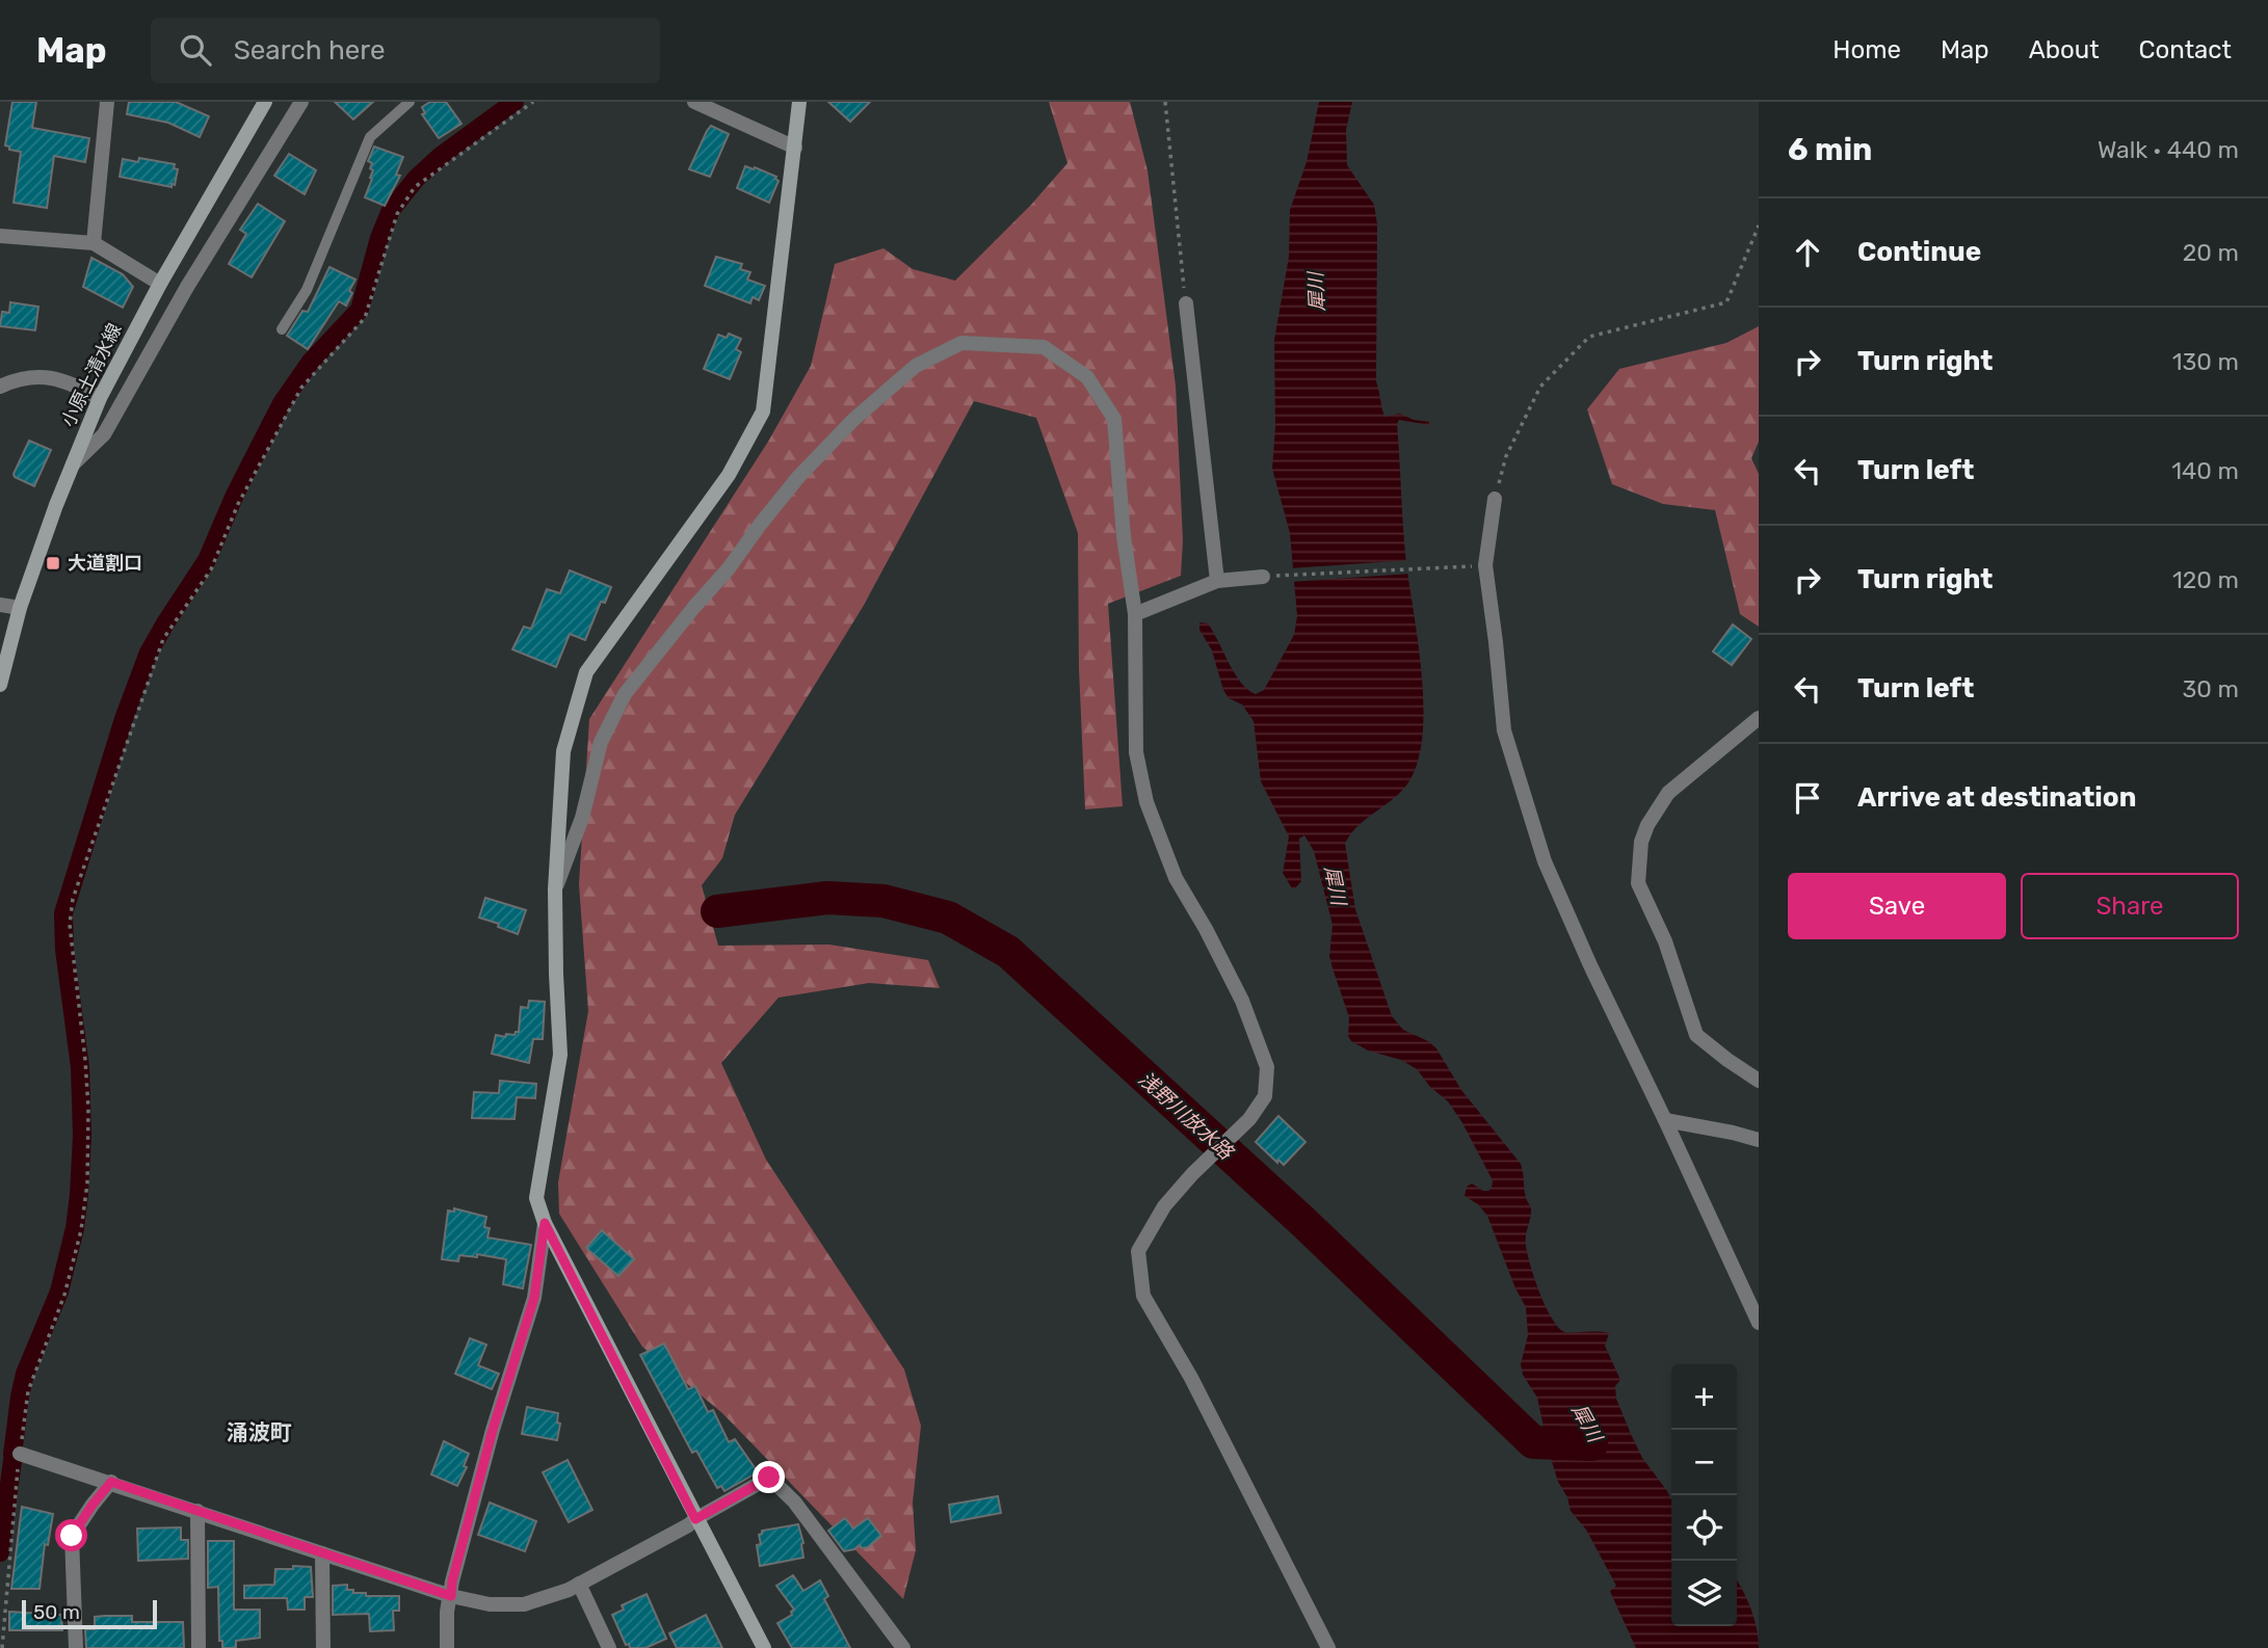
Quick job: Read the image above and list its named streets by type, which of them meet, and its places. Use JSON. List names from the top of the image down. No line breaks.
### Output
{"streets":{"street":["小原土清水線"]},"districts":["涌波町"],"water":["犀川","浅野川放水路"],"places":{"transit":["大道割口"]},"scale_bar":"50 m","page":{"header":"Map","search":"Search here","nav":["Home","Map","About","Contact"],"heading":["6 min","Walk · 440 m"],"list":[["Continue","20 m"],["Turn right","130 m"],["Turn left","140 m"],["Turn right","120 m"],["Turn left","30 m"],"Arrive at destination"],"buttons":["Save","Share"],"map_buttons":["+","−"],"scale":"50 m"}}
